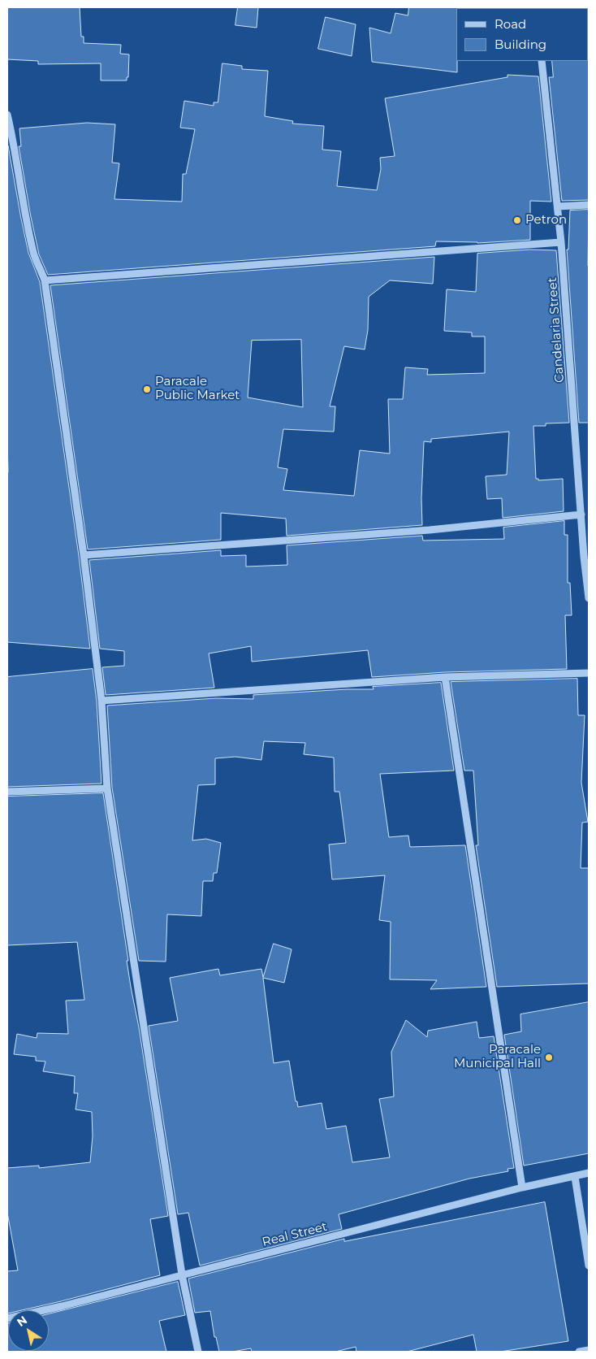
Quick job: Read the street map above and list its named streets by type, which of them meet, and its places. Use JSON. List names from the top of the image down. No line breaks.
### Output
{"streets":{"street":["Candelaria Street","Real Street"]},"places":["Petron","Paracale Public Market","Paracale Municipal Hall"],"legend":["Road","Building"],"north":"top left"}
